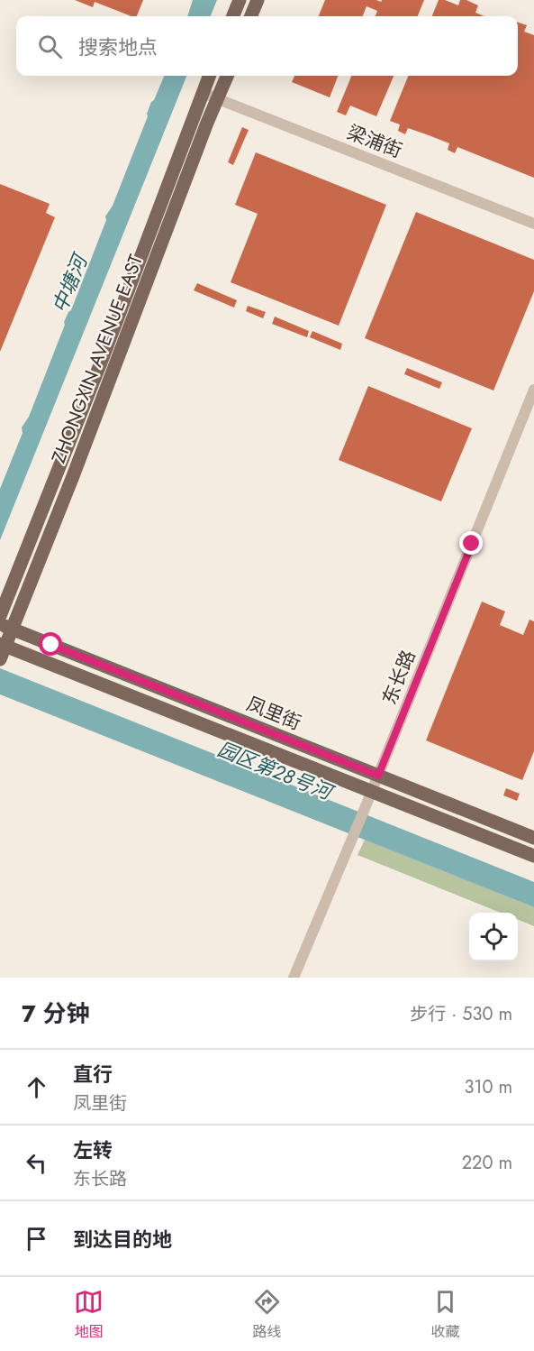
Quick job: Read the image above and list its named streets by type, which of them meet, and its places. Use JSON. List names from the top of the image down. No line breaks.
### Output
{"streets":{"main road":["ZHONGXIN AVENUE EAST","凤里街"],"street":["梁浦街","东长路"]},"crossings":[["梁浦街","ZHONGXIN AVENUE EAST"],["ZHONGXIN AVENUE EAST","凤里街"],["东长路","凤里街"]],"water":["中塘河","园区第28号河"],"page":{"search":"搜索地点","heading":["7 分钟","步行 · 530 m"],"list":[["直行","凤里街","310 m"],["左转","东长路","220 m"],"到达目的地"],"nav":["地图","路线","收藏"]}}
